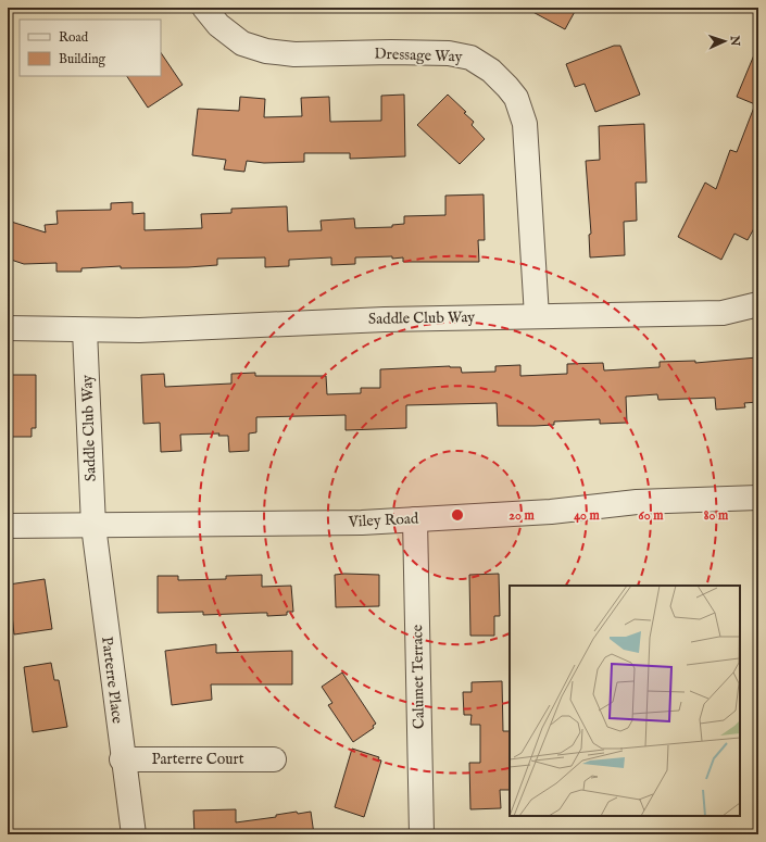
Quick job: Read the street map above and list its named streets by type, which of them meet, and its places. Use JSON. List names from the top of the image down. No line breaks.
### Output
{"streets":{"street":["Dressage Way","Saddle Club Way","Viley Road","Calumet Terrace","Parterre Place","Parterre Court"]},"crossings":[["Dressage Way","Saddle Club Way"],["Saddle Club Way","Viley Road"],["Saddle Club Way","Parterre Place"],["Viley Road","Calumet Terrace"],["Viley Road","Parterre Place"],["Parterre Place","Parterre Court"]],"legend":["Road","Building"],"north":"right","rings":["20 m","40 m","60 m","80 m"]}
